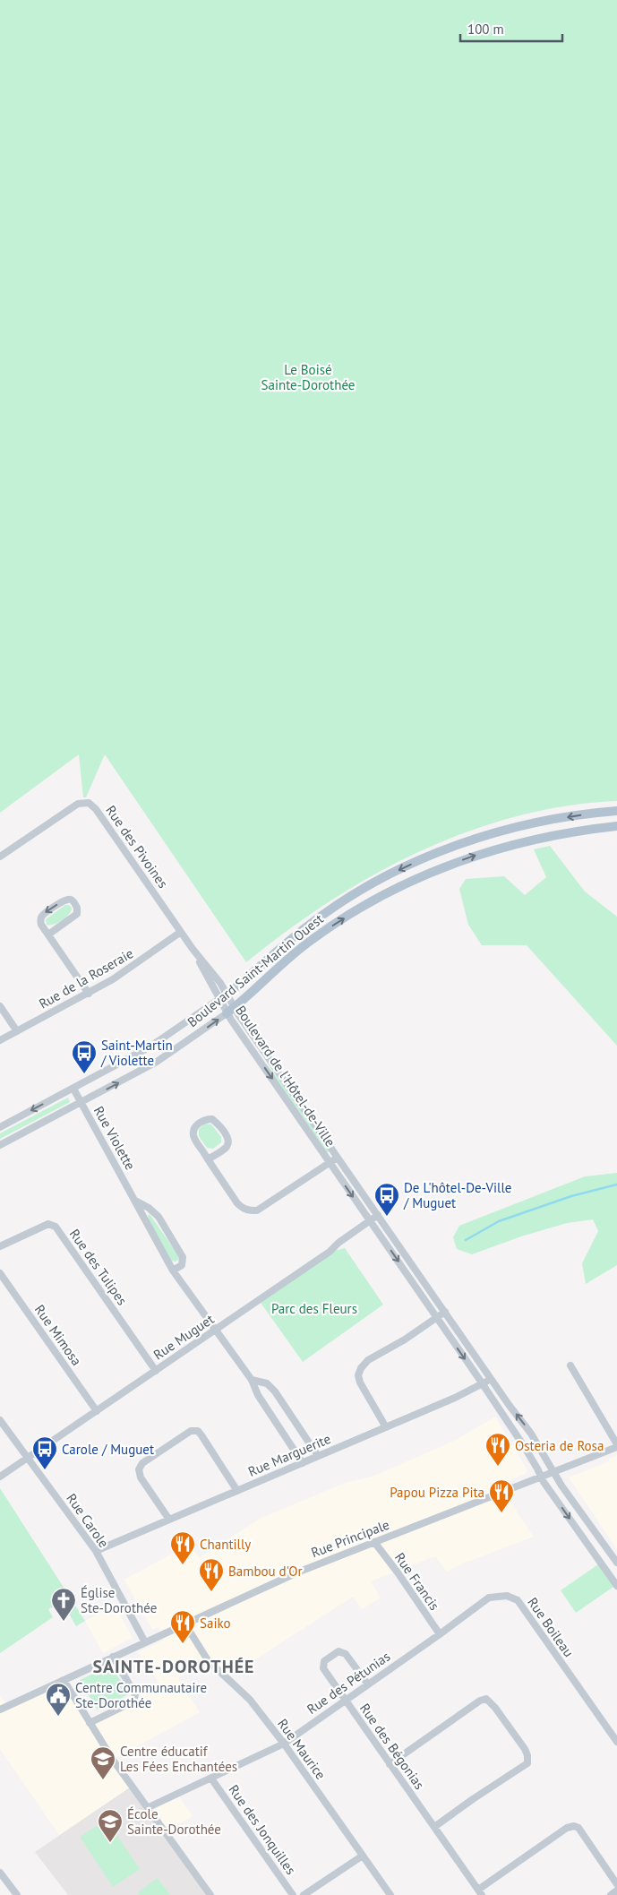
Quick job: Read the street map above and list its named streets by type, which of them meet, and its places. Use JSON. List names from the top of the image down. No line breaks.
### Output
{"streets":{"main road":["Boulevard Saint-Martin Ouest"],"street":["Rue des Pivoines","Rue de la Roseraie","Boulevard de l'Hôtel-de-Ville","Rue Violette","Rue des Tulipes","Rue Mimosa","Rue Muguet","Rue Marguerite","Rue Carole","Rue Principale","Rue Francis","Rue Boileau","Rue des Pétunias","Rue des Bégonias","Rue Maurice","Rue des Jonquilles"]},"crossings":[["Rue des Pivoines","Rue de la Roseraie"],["Rue des Pivoines","Boulevard de l'Hôtel-de-Ville"],["Boulevard Saint-Martin Ouest","Boulevard de l'Hôtel-de-Ville"],["Boulevard Saint-Martin Ouest","Rue Violette"],["Boulevard de l'Hôtel-de-Ville","Rue Muguet"],["Boulevard de l'Hôtel-de-Ville","Rue Marguerite"],["Boulevard de l'Hôtel-de-Ville","Rue Principale"],["Rue Violette","Rue Muguet"],["Rue Violette","Rue Marguerite"],["Rue des Tulipes","Rue Muguet"],["Rue Mimosa","Rue Muguet"],["Rue Muguet","Rue Carole"],["Rue Marguerite","Rue Carole"],["Rue Carole","Rue Principale"],["Rue Principale","Rue Francis"],["Rue Principale","Rue Maurice"],["Rue Francis","Rue Boileau"],["Rue Francis","Rue des Pétunias"],["Rue Boileau","Rue des Pétunias"],["Rue des Pétunias","Rue des Bégonias"],["Rue des Pétunias","Rue Maurice"],["Rue des Pétunias","Rue des Jonquilles"]],"districts":["SAINTE-DOROTHÉE"],"parks":["Le Boisé Sainte-Dorothée","Parc des Fleurs"],"places":{"bus stop":["Saint-Martin / Violette","De L'hôtel-De-Ville / Muguet","Carole / Muguet"],"restaurant":["Osteria de Rosa","Papou Pizza Pita","Chantilly","Bambou d'Or","Saiko"],"church":["Église Ste-Dorothée"],"public building":["Centre Communautaire Ste-Dorothée"],"school or university":["Centre éducatif Les Fées Enchantées","École Sainte-Dorothée"]},"scale_bar":"100 m"}
